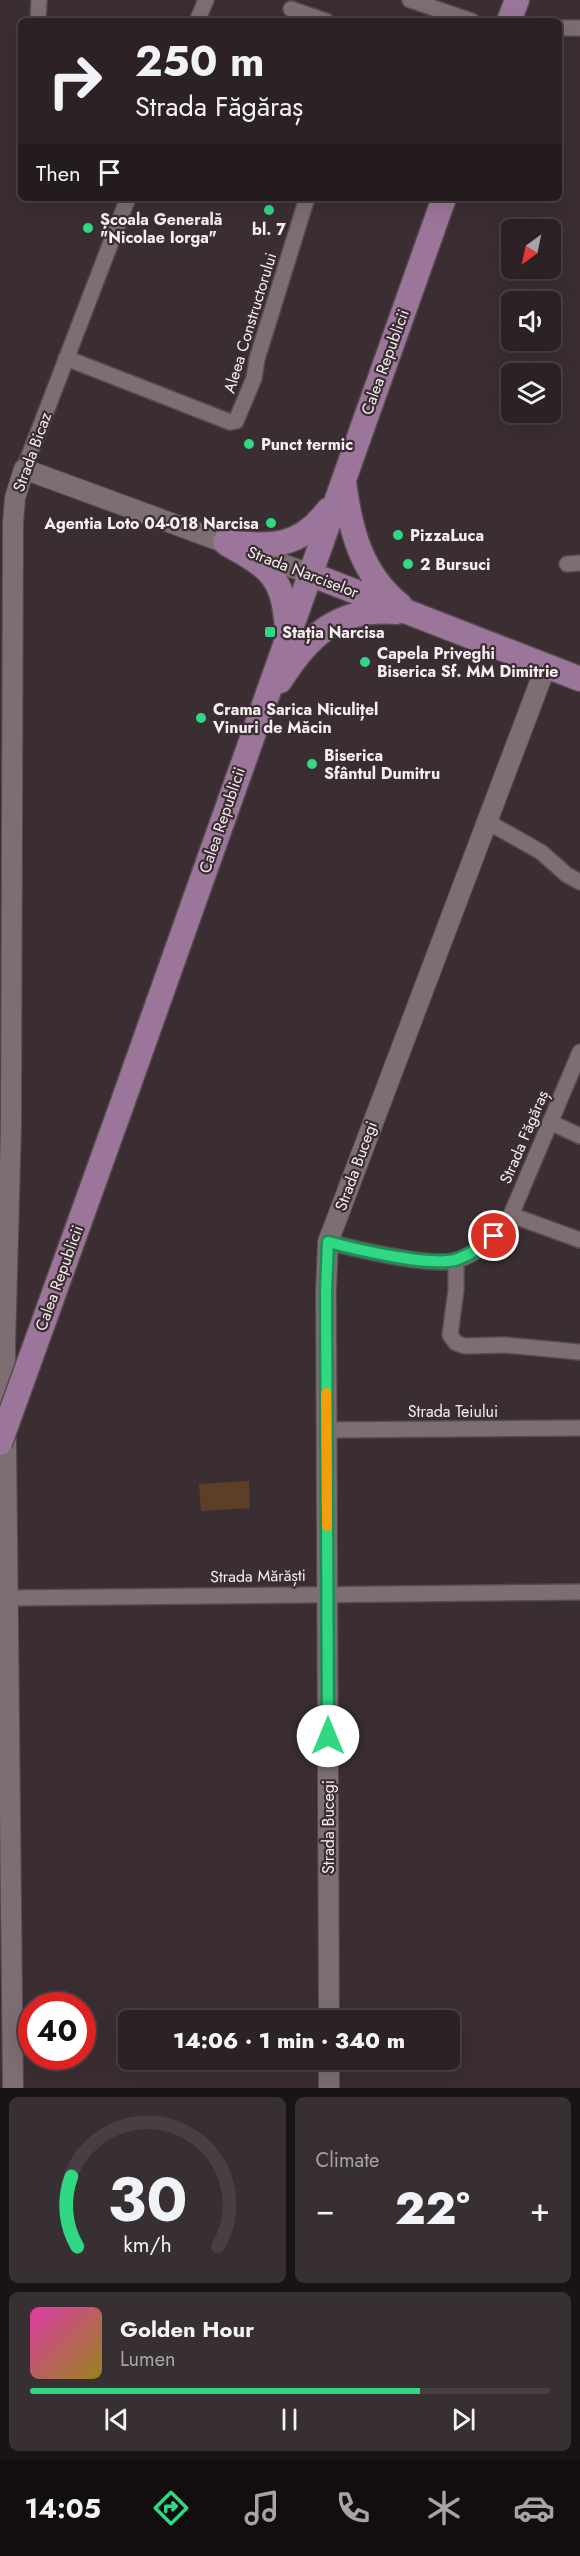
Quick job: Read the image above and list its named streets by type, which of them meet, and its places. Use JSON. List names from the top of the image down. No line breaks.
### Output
{"streets":{"main road":["Calea Republicii","Strada Narciselor"],"street":["Aleea Constructorului","Strada Bicaz","Strada Făgăraș","Strada Bucegi","Strada Teiului","Strada Mărăști"]},"crossings":[["Aleea Constructorului","Strada Bicaz"],["Calea Republicii","Strada Narciselor"],["Strada Bicaz","Strada Narciselor"],["Strada Bicaz","Strada Mărăști"],["Strada Narciselor","Strada Bucegi"],["Strada Făgăraș","Strada Bucegi"],["Strada Bucegi","Strada Teiului"],["Strada Bucegi","Strada Mărăști"]],"places":{"other":["bl. 7","Școala Generală \"Nicolae Iorga\"","Punct termic","Agentia Loto 04-018 Narcisa","PizzaLuca","2 Bursuci","Capela Priveghi Biserica Sf. MM Dimitrie","Crama Sarica Niculițel Vinuri de Măcin","Biserica Sfântul Dumitru"],"transit":["Stația Narcisa"]},"north":"bottom left","page":{"turn":["250 m","Strada Făgăraș"],"then":"Then","limit":"40","trip":"14:06 · 1 min · 340 m","tile":"Climate","heat":["−","22°","+"],"song":["Golden Hour","Lumen"],"tabs":"14:05","gauge":["30","km/h"]}}
